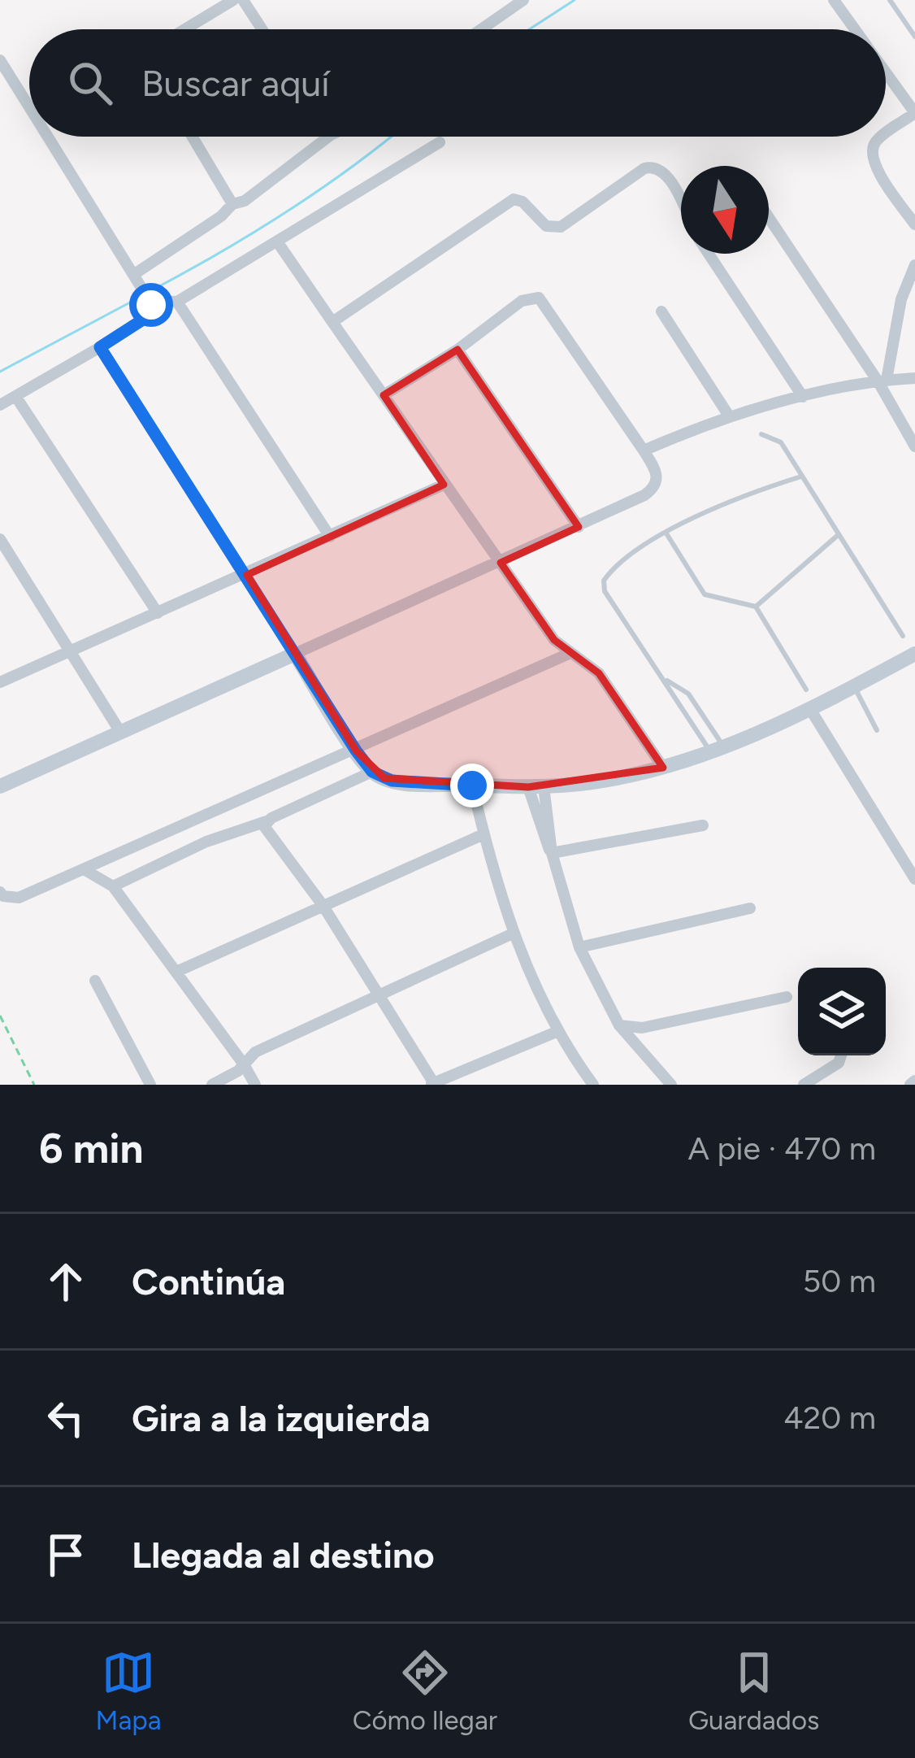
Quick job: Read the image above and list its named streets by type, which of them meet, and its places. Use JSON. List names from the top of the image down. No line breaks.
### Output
{"north":"bottom","page":{"search":"Buscar aquí","heading":["6 min","A pie · 470 m"],"list":[["Continúa","50 m"],["Gira a la izquierda","420 m"],"Llegada al destino"],"nav":["Mapa","Cómo llegar","Guardados"]}}
